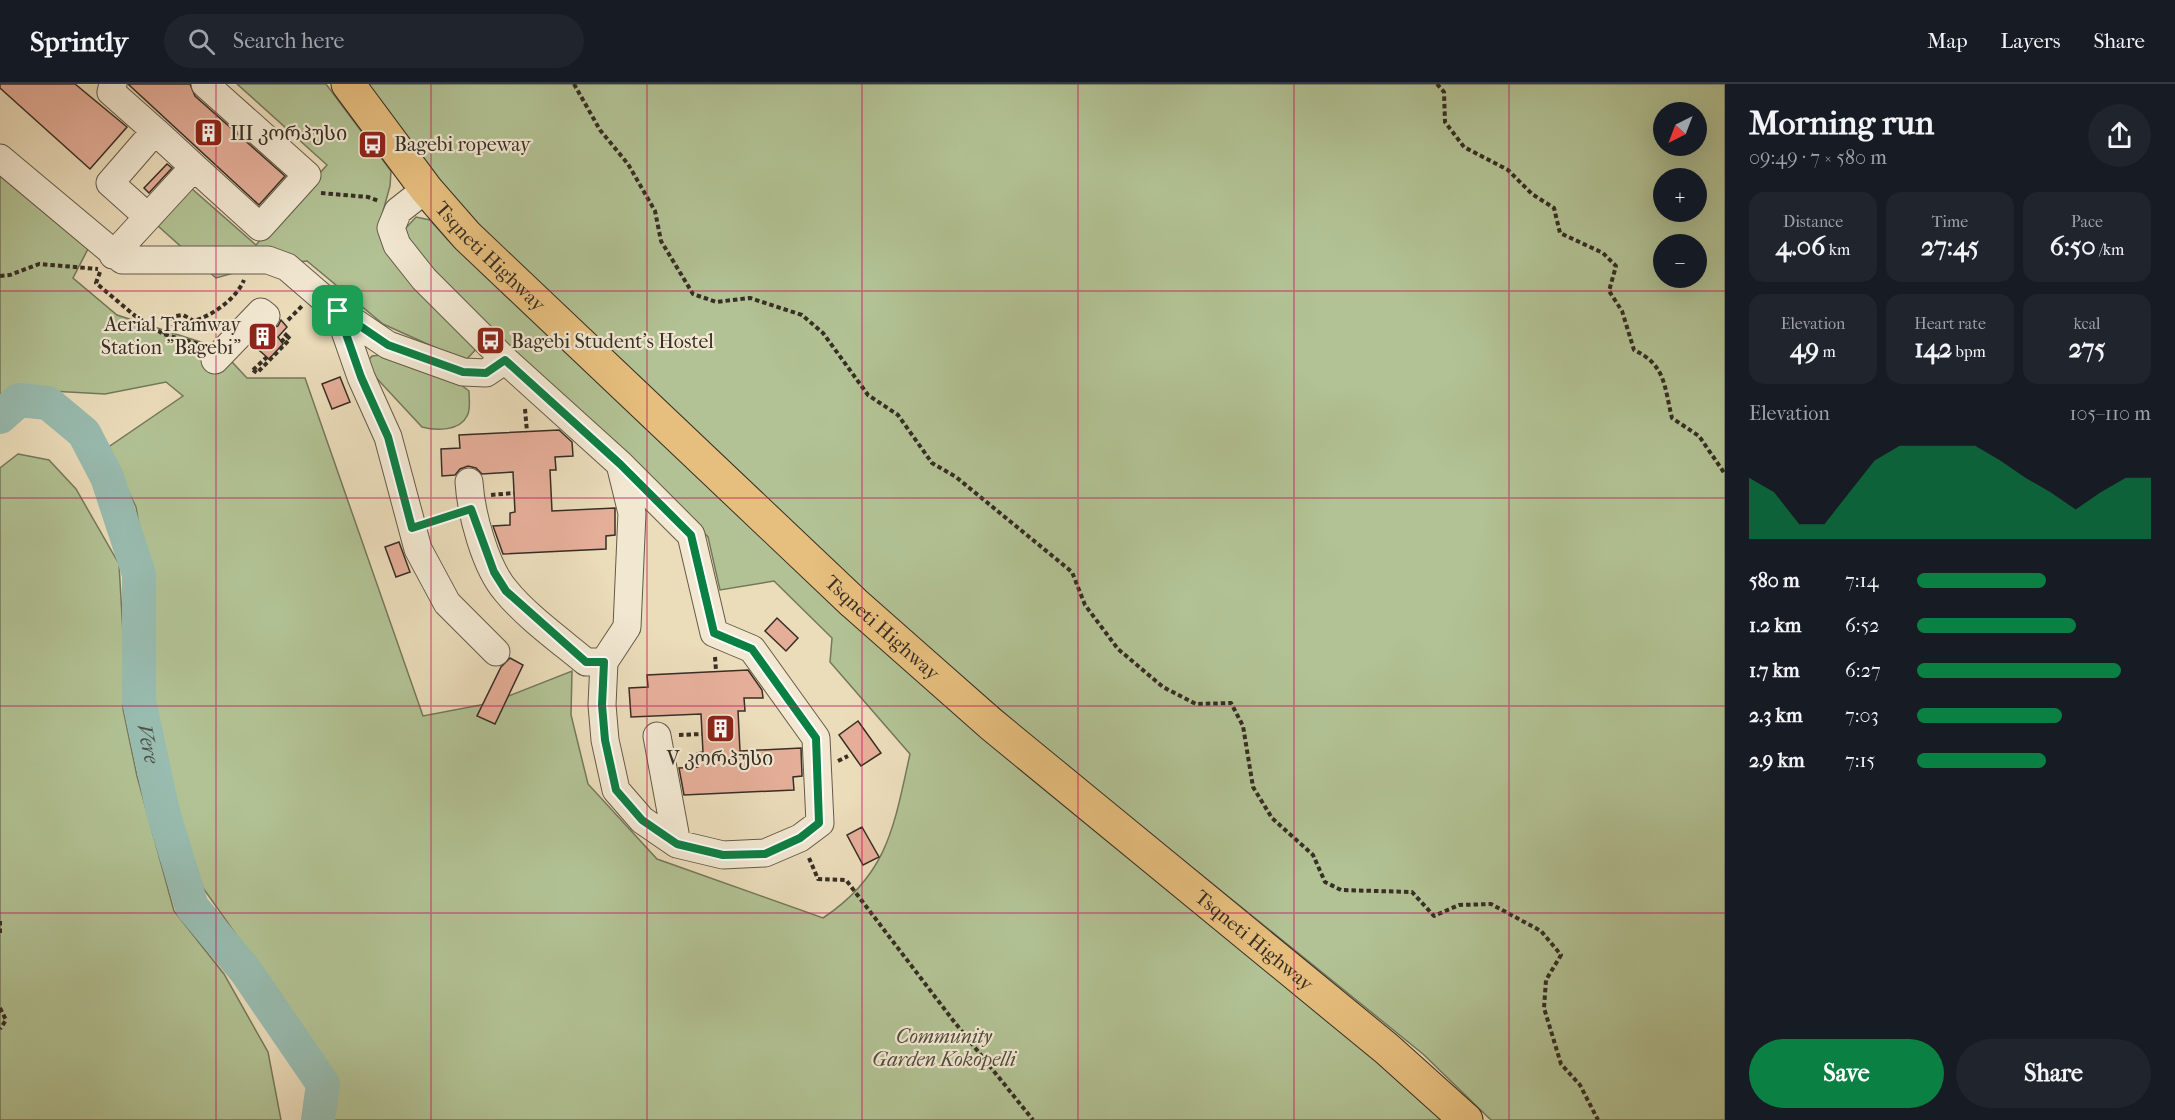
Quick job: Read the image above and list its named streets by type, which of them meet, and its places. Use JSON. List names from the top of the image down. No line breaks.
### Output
{"streets":{"main road":["Tsqneti Highway"]},"water":["Vere"],"parks":["Community Garden Kokopelli"],"places":{"building":["III კორპუსი","Aerial Tramway Station \"Bagebi\"","V კორპუსი"],"bus stop":["Bagebi ropeway","Bagebi Student's Hostel"]},"north":"bottom left","page":{"header":"Sprintly","search":"Search here","nav":["Map","Layers","Share"],"heading":["Morning run","09:49 · 7 × 580 m"],"map_buttons":["+","−"],"stats":[["Distance","4.06 km"],["Time","27:45"],["Pace","6:50 /km"],["Elevation","49 m"],["Heart rate","142 bpm"],["kcal","275"]],"chart":["Elevation","105–110 m"],"list":[{"name":"580 m","note":"7:14"},{"name":"1.2 km","note":"6:52"},{"name":"1.7 km","note":"6:27"},{"name":"2.3 km","note":"7:03"},{"name":"2.9 km","note":"7:15"}],"buttons":["Save","Share"]}}
